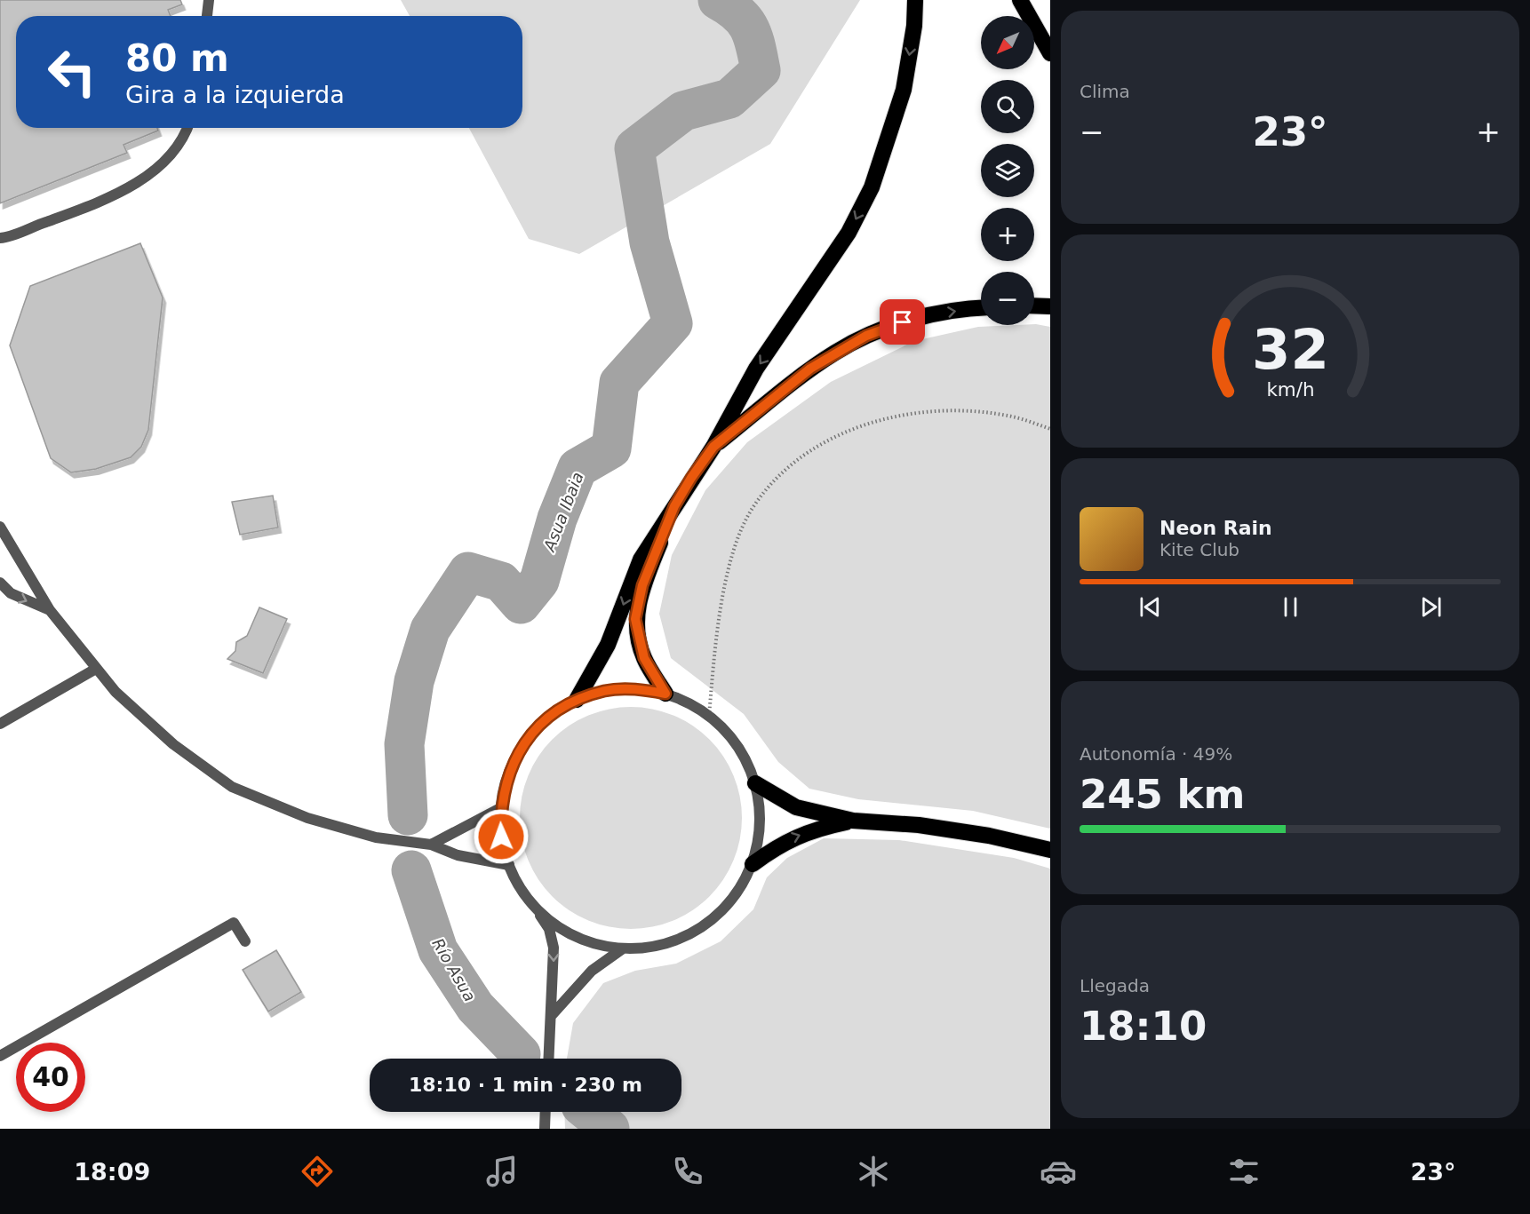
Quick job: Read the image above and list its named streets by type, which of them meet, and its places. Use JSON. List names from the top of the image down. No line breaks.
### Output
{"water":["Asua Ibaia","Río Asua"],"north":"bottom left","page":{"tile":["Clima",["Autonomía · 49%","245 km"],["Llegada","18:10"]],"map_buttons":["+","−"],"turn":["80 m","Gira a la izquierda"],"heat":["−","23°","+"],"song":["Neon Rain","Kite Club"],"limit":"40","trip":"18:10 · 1 min · 230 m","tabs":["18:09","23°"],"gauge":["32","km/h"]}}
